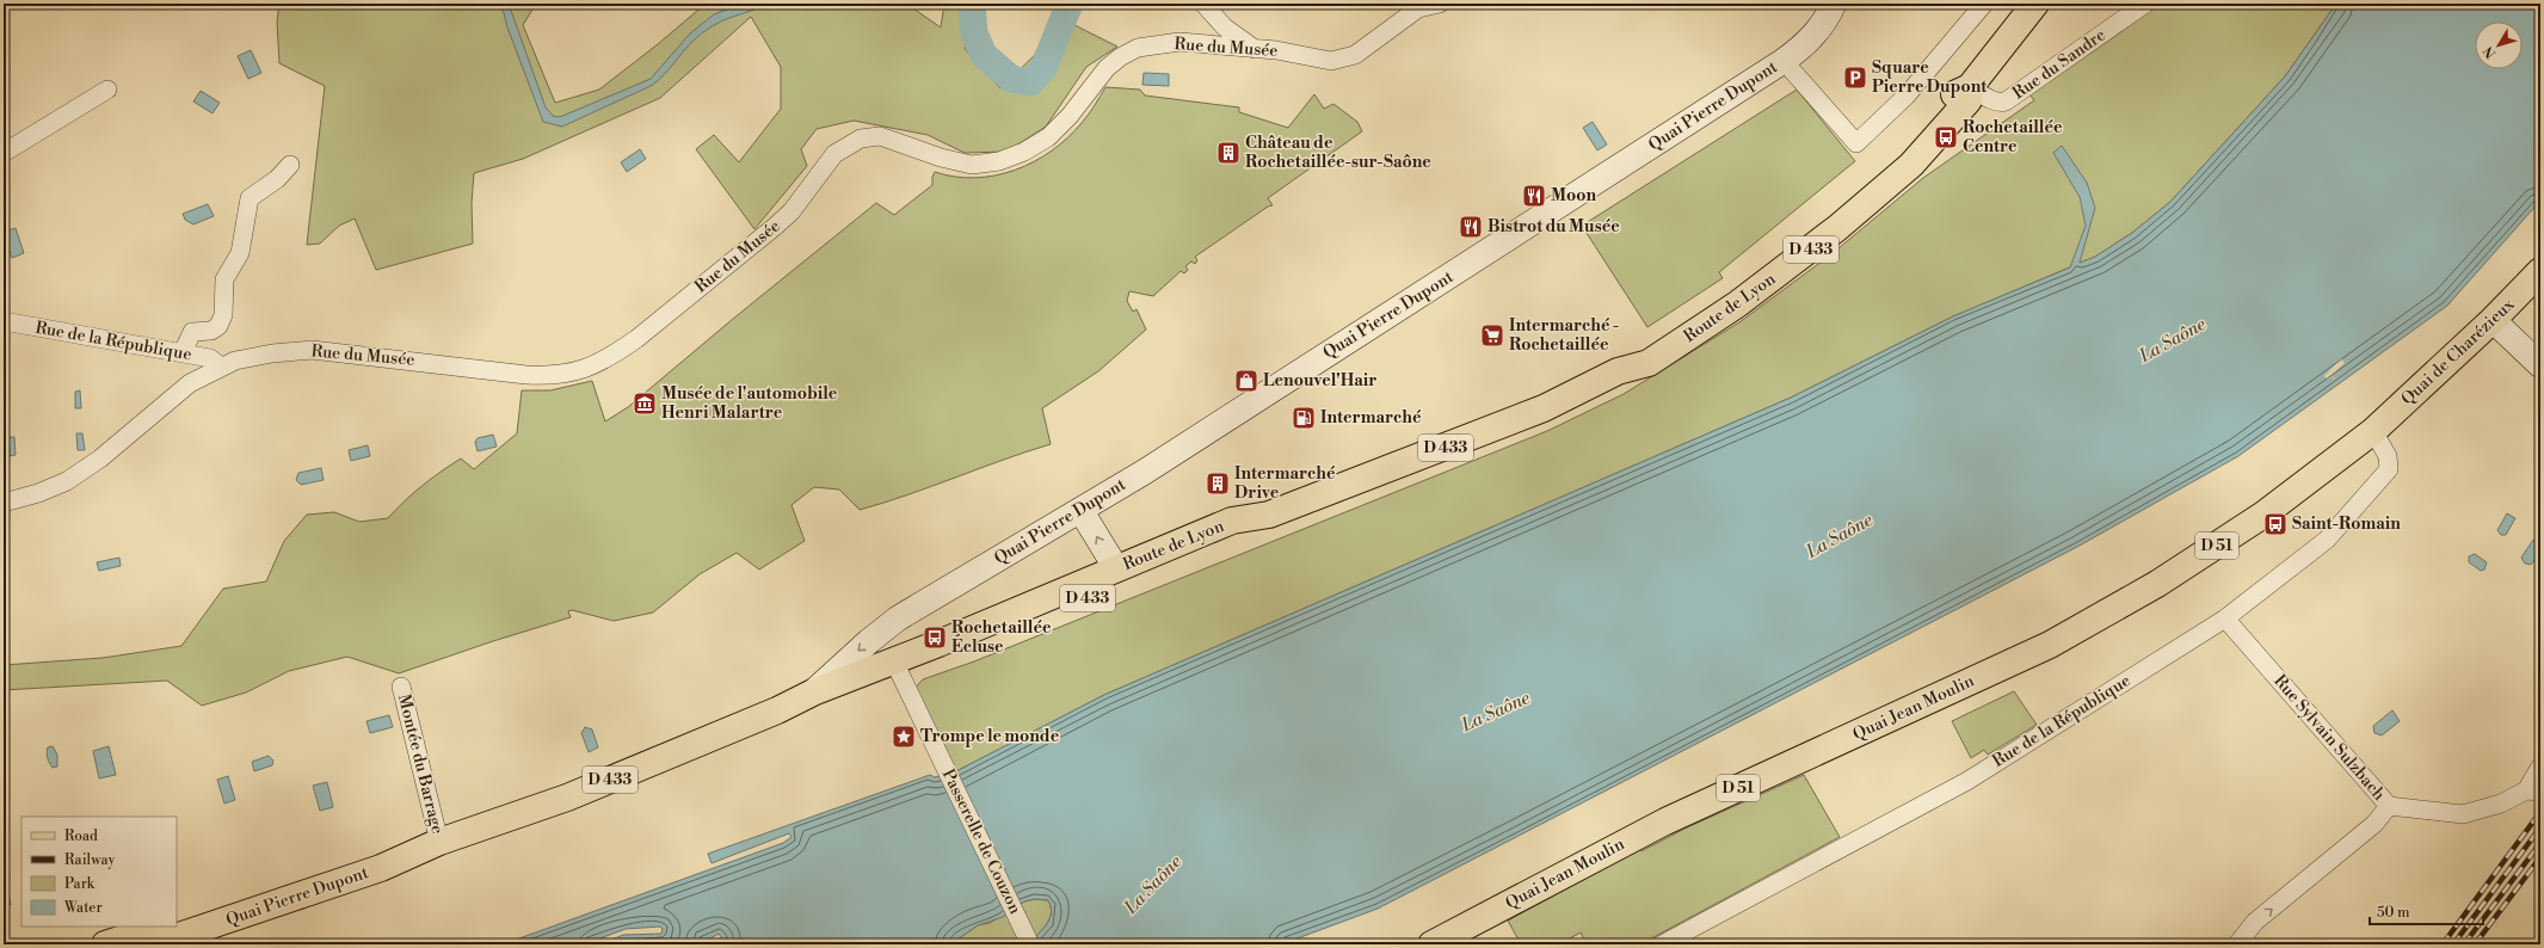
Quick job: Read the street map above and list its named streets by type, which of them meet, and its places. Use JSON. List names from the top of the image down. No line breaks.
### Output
{"streets":{"main road":["Quai Pierre Dupont","D 433","Route de Lyon","Quai de Charézieux","D 51","Quai Jean Moulin"],"street":["Rue du Musée","Rue du Sandre","Rue de la République","Rue Sylvain Sulzbach","Montée du Barrage","Passerelle de Couzon"]},"crossings":[["Rue du Musée","Rue de la République"],["Rue du Sandre","Route de Lyon"],["Quai Pierre Dupont","Route de Lyon"],["Quai Pierre Dupont","Montée du Barrage"],["Quai Pierre Dupont","Passerelle de Couzon"],["Route de Lyon","Passerelle de Couzon"],["Rue de la République","Quai de Charézieux"],["Rue de la République","Quai Jean Moulin"],["Rue de la République","Rue Sylvain Sulzbach"],["Quai de Charézieux","Quai Jean Moulin"]],"water":["La Saône"],"places":{"parking":["Square Pierre Dupont"],"bus stop":["Rochetaillée Centre","Saint-Romain","Rochetaillée Écluse"],"building":["Château de Rochetaillée-sur-Saône","Intermarché Drive"],"restaurant":["Moon","Bistrot du Musée"],"supermarket":["Intermarché - Rochetaillée"],"shop":["Lenouvel'Hair"],"museum":["Musée de l'automobile Henri Malartre"],"fuel station":["Intermarché"],"place":["Trompe le monde"]},"legend":["Road","Railway","Park","Water"],"scale_bar":"50 m","north":"bottom left"}
